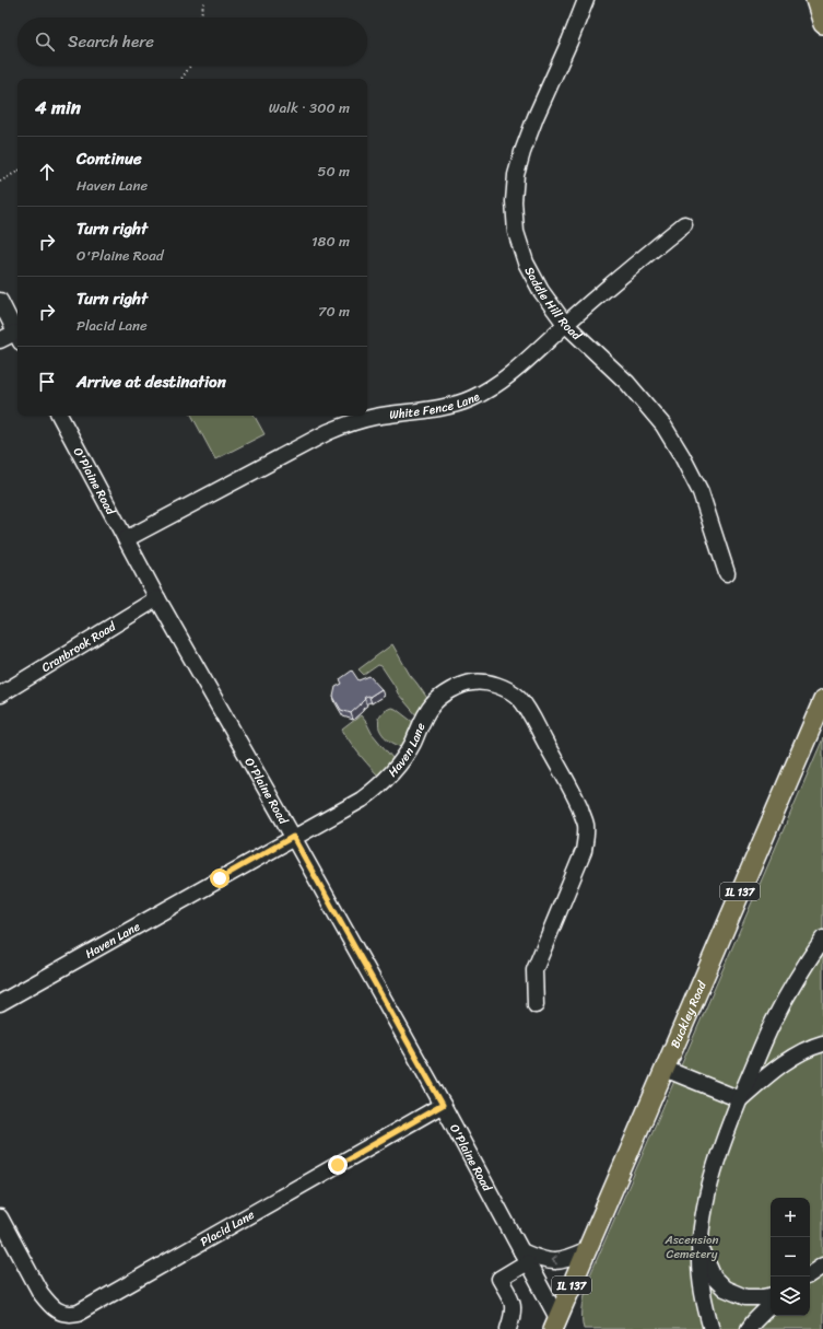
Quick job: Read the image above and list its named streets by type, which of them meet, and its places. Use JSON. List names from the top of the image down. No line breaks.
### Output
{"streets":{"main road":["IL 137","Buckley Road"],"street":["Saddle Hill Road","White Fence Lane","O'Plaine Road","Cranbrook Road","Haven Lane","Placid Lane"]},"crossings":[["Saddle Hill Road","White Fence Lane"],["White Fence Lane","O'Plaine Road"],["O'Plaine Road","Cranbrook Road"],["O'Plaine Road","Haven Lane"],["O'Plaine Road","Buckley Road"],["O'Plaine Road","Placid Lane"]],"parks":["Ascension Cemetery"],"page":{"search":"Search here","heading":["4 min","Walk · 300 m"],"list":[["Continue","Haven Lane","50 m"],["Turn right","O'Plaine Road","180 m"],["Turn right","Placid Lane","70 m"],"Arrive at destination"],"map_buttons":["+","−"]}}
